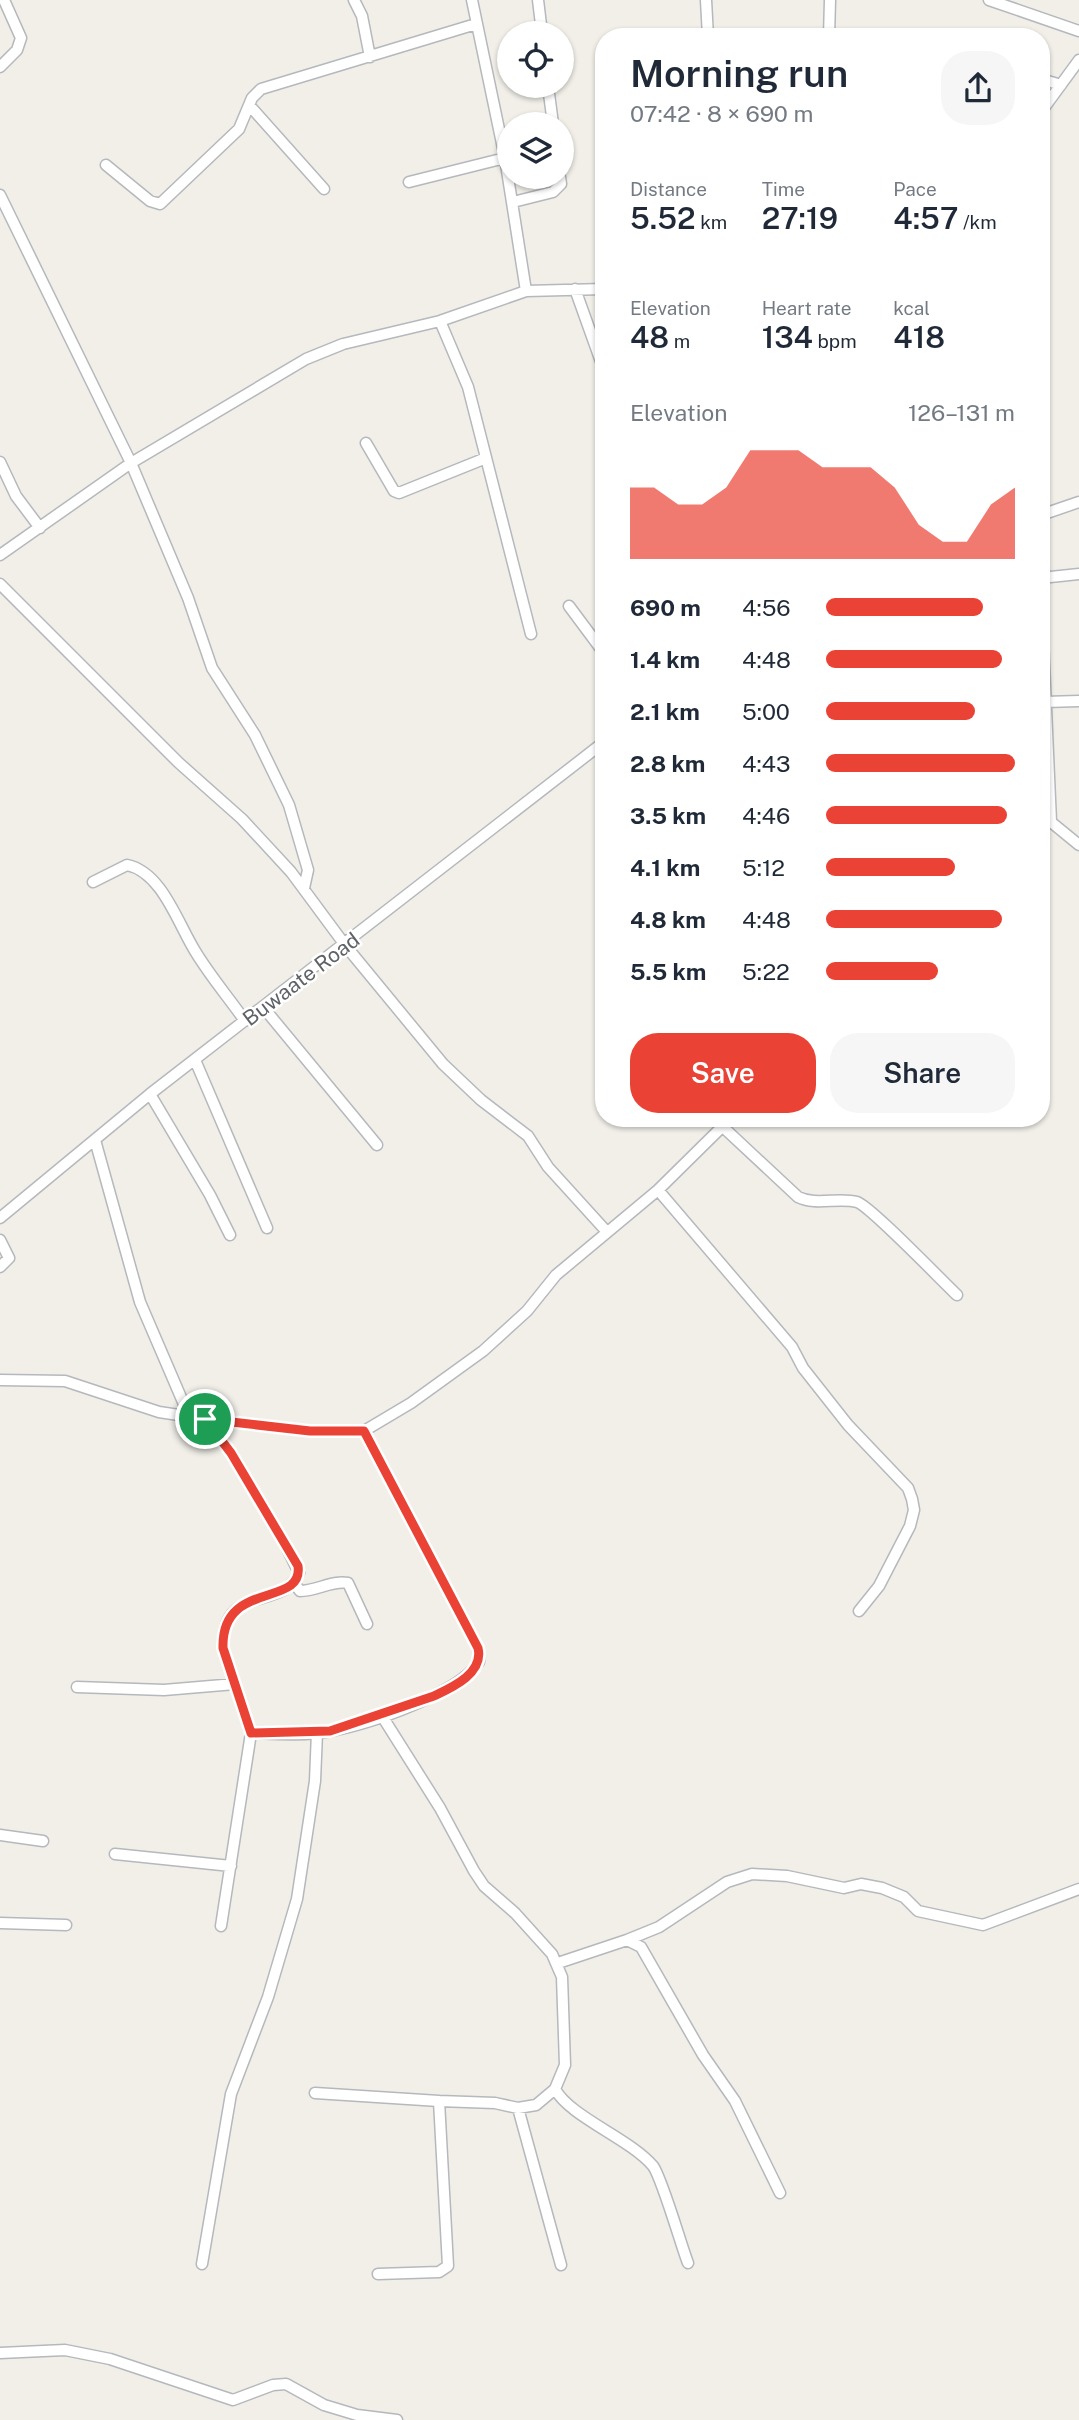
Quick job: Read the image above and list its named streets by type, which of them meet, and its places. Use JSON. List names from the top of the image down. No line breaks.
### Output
{"streets":{"street":["Buwaate Road"]},"page":{"heading":["Morning run","07:42 · 8 × 690 m"],"stats":[["Distance","5.52 km"],["Time","27:19"],["Pace","4:57 /km"],["Elevation","48 m"],["Heart rate","134 bpm"],["kcal","418"]],"chart":["Elevation","126–131 m"],"list":[{"name":"690 m","note":"4:56"},{"name":"1.4 km","note":"4:48"},{"name":"2.1 km","note":"5:00"},{"name":"2.8 km","note":"4:43"},{"name":"3.5 km","note":"4:46"},{"name":"4.1 km","note":"5:12"},{"name":"4.8 km","note":"4:48"},{"name":"5.5 km","note":"5:22"}],"buttons":["Save","Share"]}}
